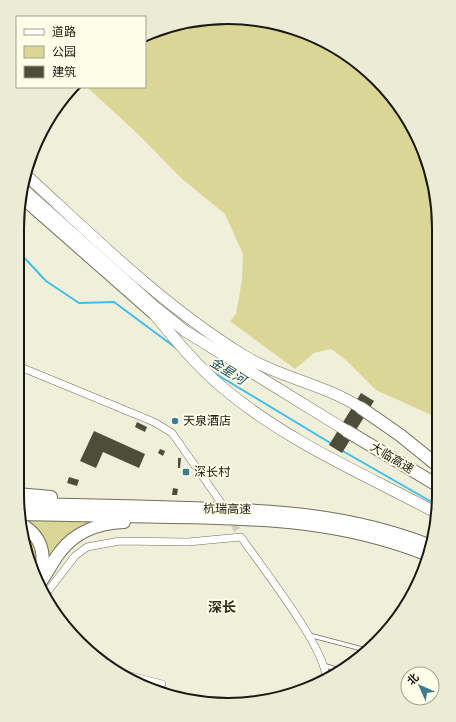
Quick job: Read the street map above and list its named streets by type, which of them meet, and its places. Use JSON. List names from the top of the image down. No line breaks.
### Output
{"streets":{"highway":["大临高速","杭瑞高速"]},"districts":["深长"],"water":["金星河"],"places":{"other":["天泉酒店"],"transit":["深长村"]},"legend":["道路","公园","建筑"],"north":"top left"}
